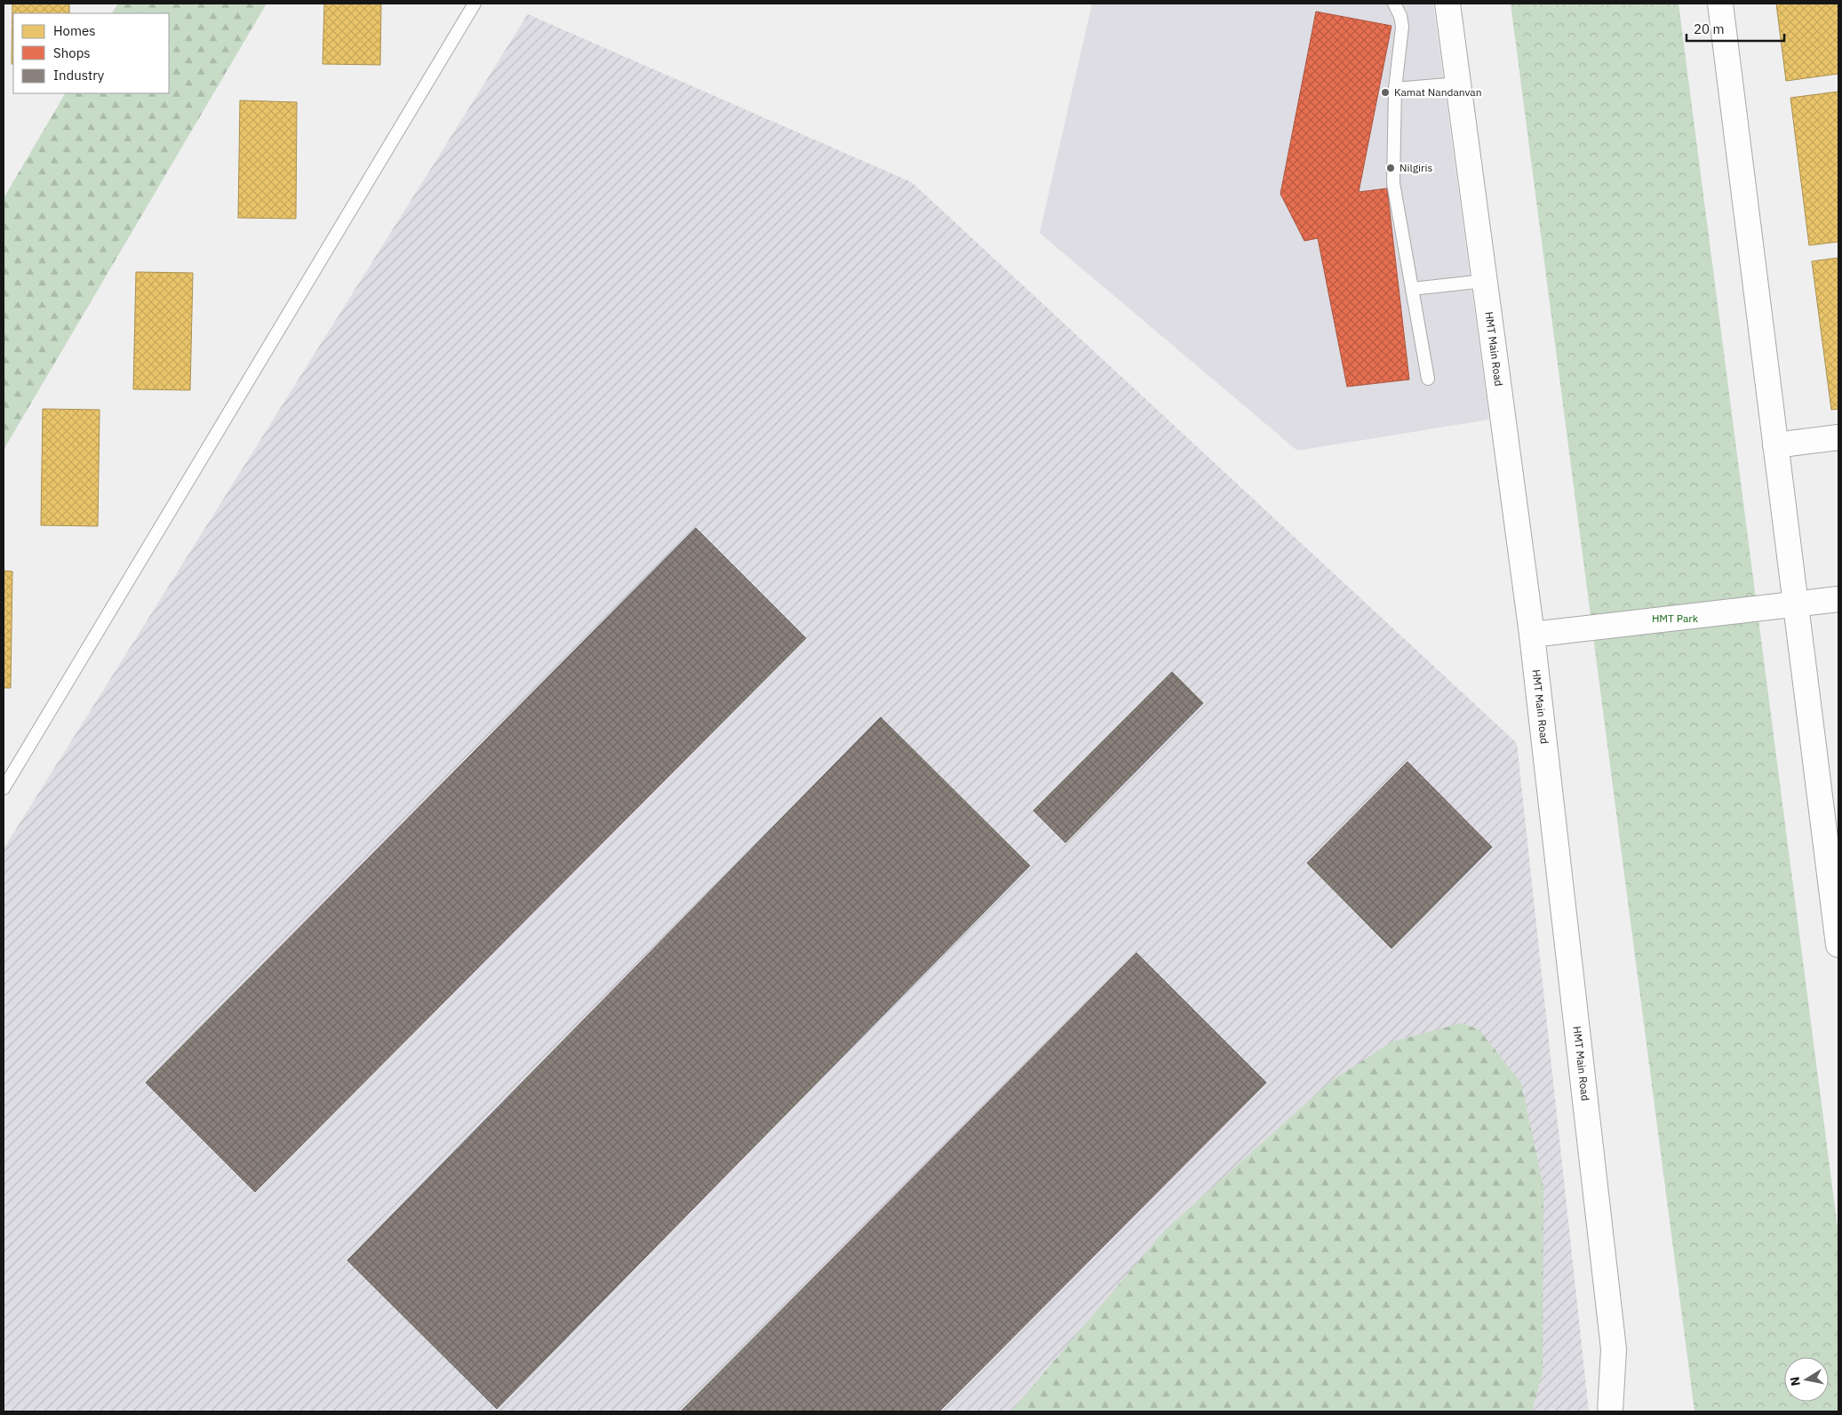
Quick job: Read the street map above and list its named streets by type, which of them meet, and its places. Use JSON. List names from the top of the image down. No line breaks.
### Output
{"streets":{"street":["HMT Main Road"]},"parks":["HMT Park"],"places":["Kamat Nandanvan","Nilgiris"],"legend":["Homes","Shops","Industry"],"scale_bar":"20 m","north":"left"}
